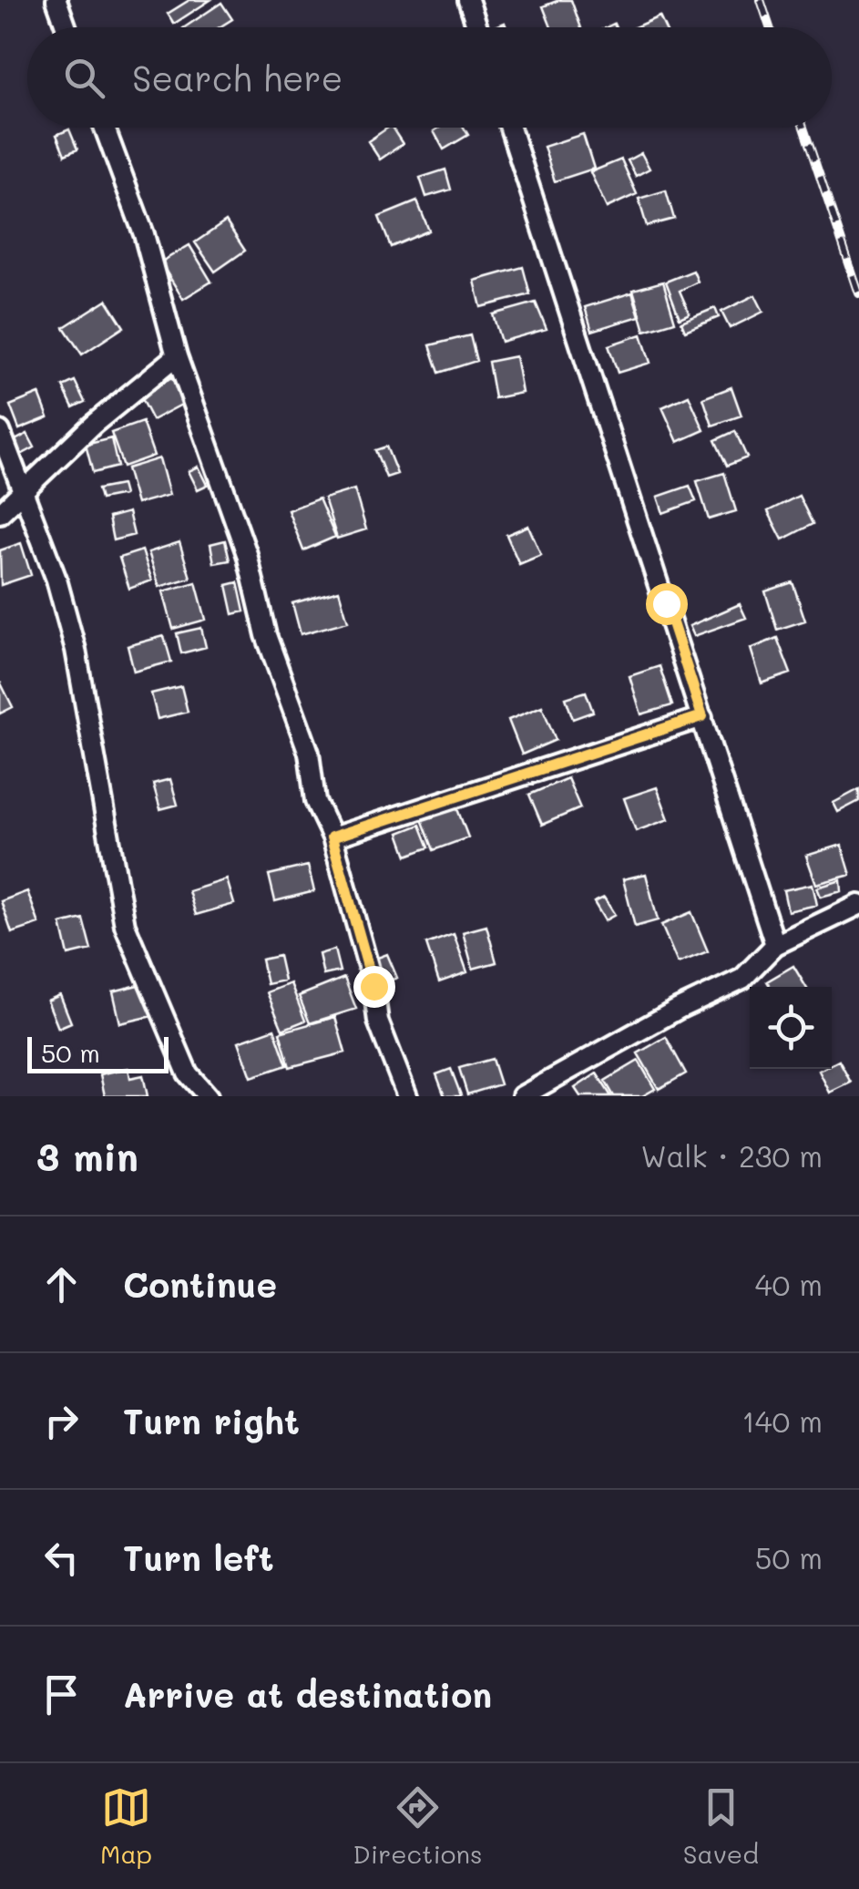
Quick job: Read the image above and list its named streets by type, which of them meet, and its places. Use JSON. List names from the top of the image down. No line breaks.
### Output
{"scale_bar":"50 m","page":{"search":"Search here","scale":"50 m","heading":["3 min","Walk · 230 m"],"list":[["Continue","40 m"],["Turn right","140 m"],["Turn left","50 m"],"Arrive at destination"],"nav":["Map","Directions","Saved"]}}
